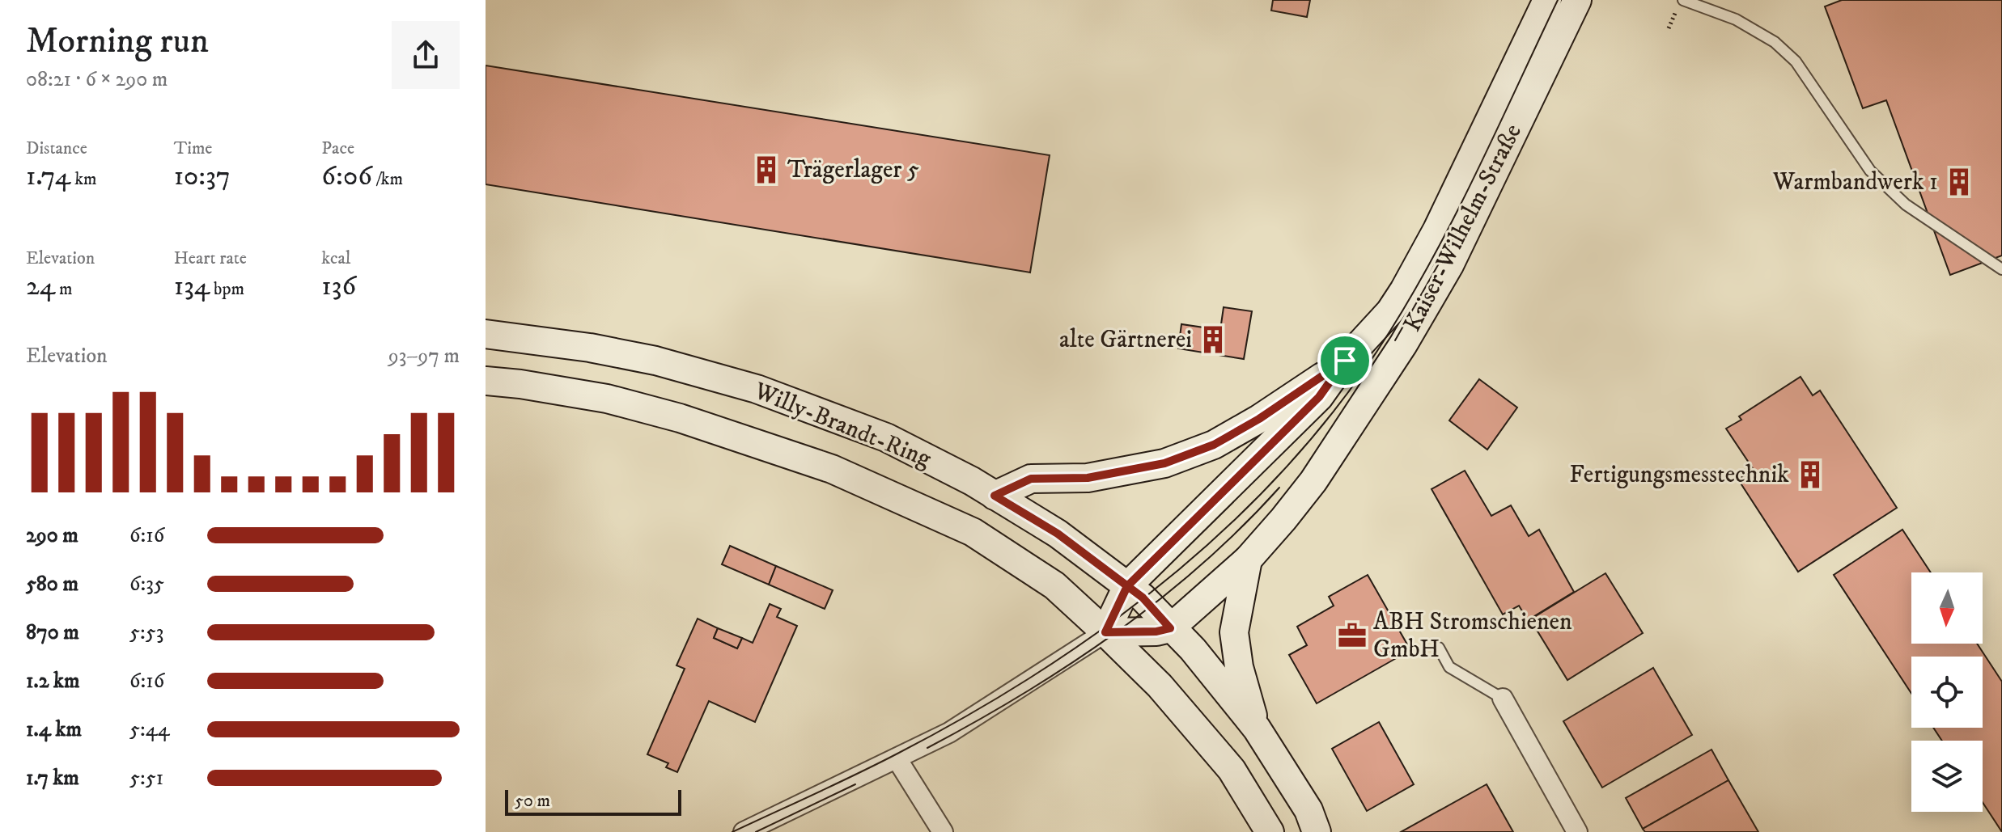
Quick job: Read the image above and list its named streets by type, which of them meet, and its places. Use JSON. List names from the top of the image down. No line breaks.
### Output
{"streets":{"main road":["Kaiser-Wilhelm-Straße","Willy-Brandt-Ring"]},"crossings":[["Kaiser-Wilhelm-Straße","Willy-Brandt-Ring"]],"places":{"building":["Trägerlager 5","Warmbandwerk 1","alte Gärtnerei","Fertigungsmesstechnik"],"office":["ABH Stromschienen GmbH"]},"scale_bar":"50 m","north":"bottom","page":{"heading":["Morning run","08:21 · 6 × 290 m"],"stats":[["Distance","1.74 km"],["Time","10:37"],["Pace","6:06 /km"],["Elevation","24 m"],["Heart rate","134 bpm"],["kcal","136"]],"chart":["Elevation","93–97 m"],"list":[{"name":"290 m","note":"6:16"},{"name":"580 m","note":"6:35"},{"name":"870 m","note":"5:53"},{"name":"1.2 km","note":"6:16"},{"name":"1.4 km","note":"5:44"},{"name":"1.7 km","note":"5:51"}],"scale":"50 m"}}
